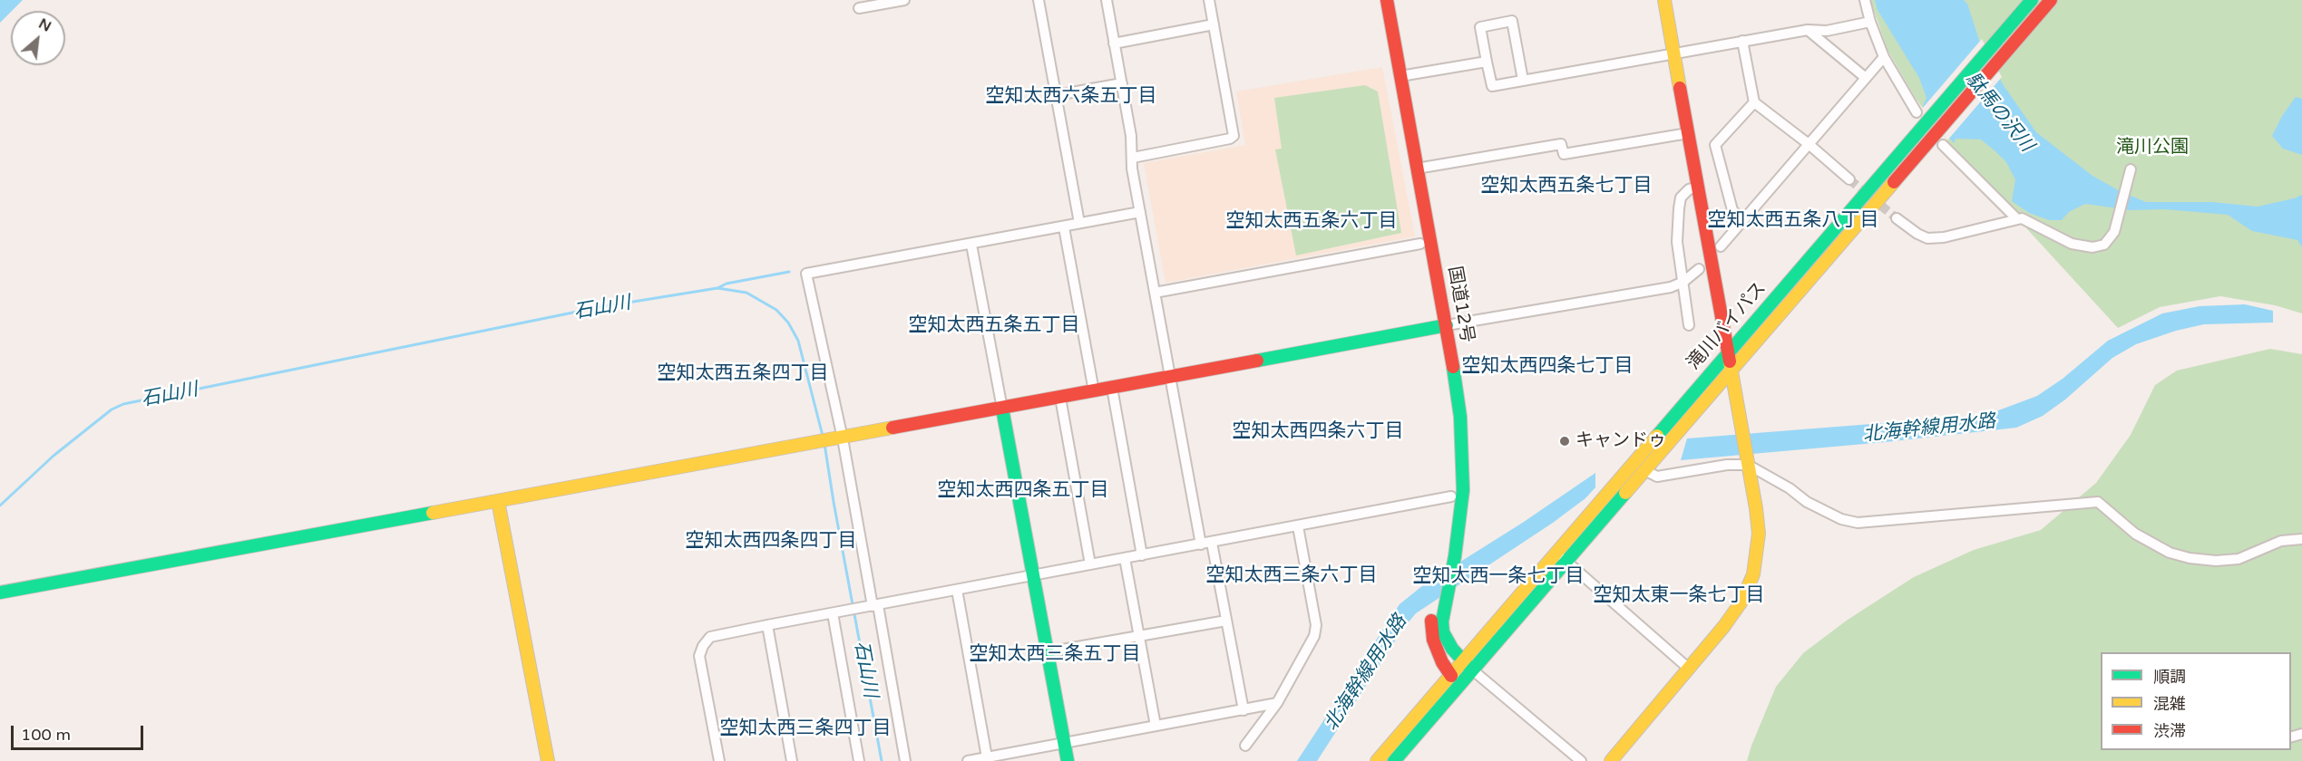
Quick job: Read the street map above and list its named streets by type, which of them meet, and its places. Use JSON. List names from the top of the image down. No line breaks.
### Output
{"streets":{"main road":["国道12号","滝川バイパス"]},"crossings":[["国道12号","滝川バイパス"]],"districts":["空知太西六条五丁目","空知太西五条七丁目","空知太西五条八丁目","空知太西五条六丁目","空知太西五条五丁目","空知太西四条七丁目","空知太西五条四丁目","空知太西四条六丁目","空知太西四条五丁目","空知太西四条四丁目","空知太西三条六丁目","空知太西一条七丁目","空知太東一条七丁目","空知太西三条五丁目","空知太西三条四丁目"],"water":["駄馬の沢川","石山川","北海幹線用水路"],"parks":["滝川公園"],"places":["キャンドゥ"],"legend":["順調","混雑","渋滞"],"scale_bar":"100 m","north":"top right"}
